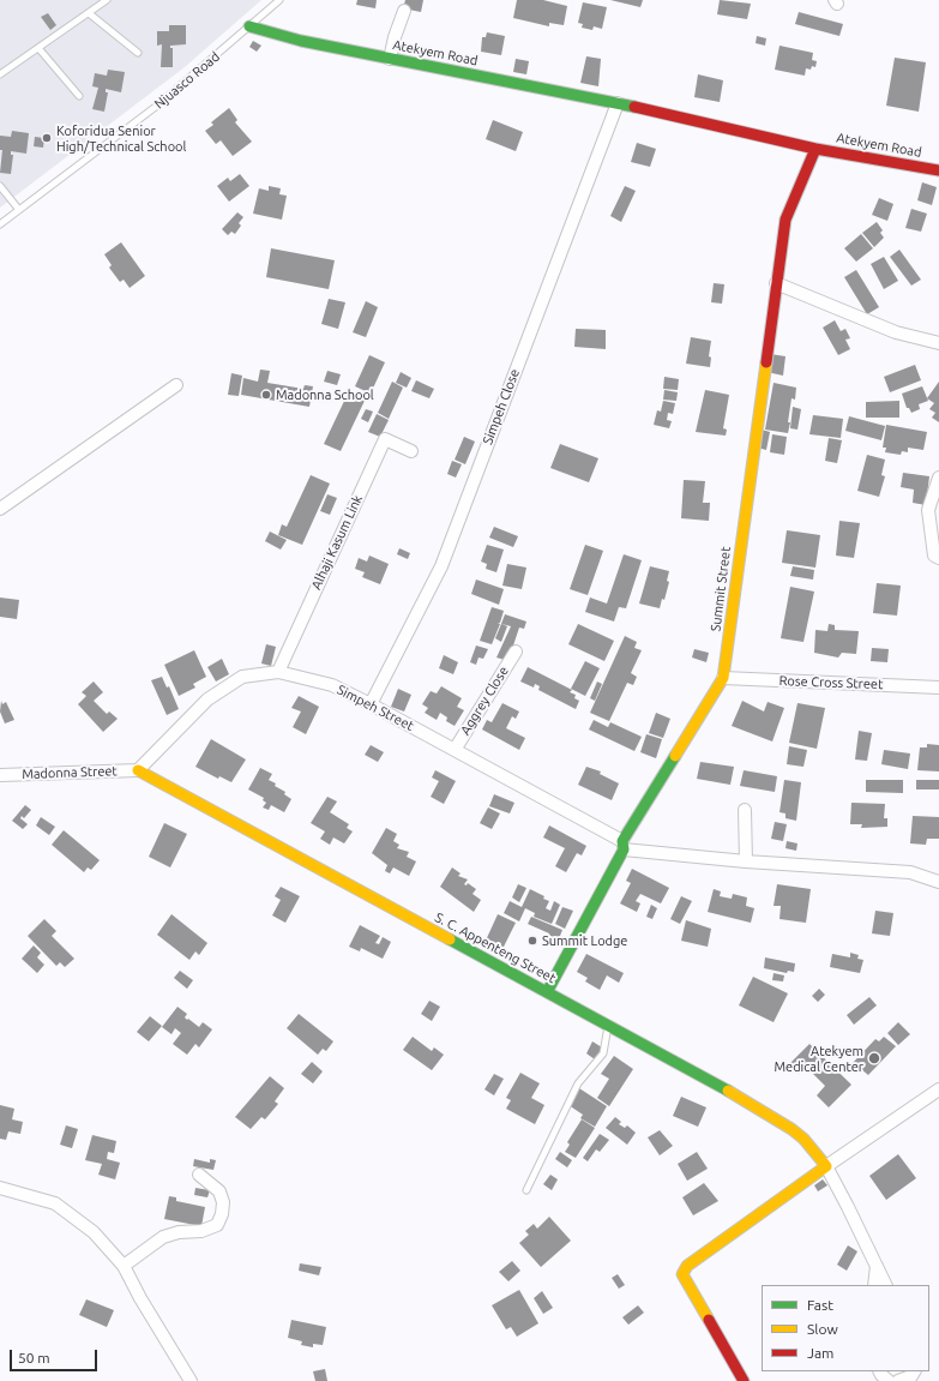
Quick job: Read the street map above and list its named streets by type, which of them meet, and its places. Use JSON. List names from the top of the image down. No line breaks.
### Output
{"streets":{"street":["Atekyem Road","Simpeh Close","Alhaji Kasum Link","Summit Street","Rose Cross Street","Aggrey Close","Simpeh Street","Madonna Street","S. C. Appenteng Street"],"lane":["Njuasco Road"]},"crossings":[["Atekyem Road","Njuasco Road"],["Atekyem Road","Simpeh Close"],["Atekyem Road","Summit Street"],["Simpeh Close","Simpeh Street"],["Alhaji Kasum Link","Simpeh Street"],["Summit Street","Rose Cross Street"],["Summit Street","Simpeh Street"],["Summit Street","S. C. Appenteng Street"],["Aggrey Close","Simpeh Street"],["Simpeh Street","Madonna Street"],["Simpeh Street","S. C. Appenteng Street"],["Madonna Street","S. C. Appenteng Street"]],"places":["Koforidua Senior High/Technical School","Madonna School","Summit Lodge","Atekyem Medical Center"],"legend":["Fast","Slow","Jam"],"scale_bar":"50 m"}
